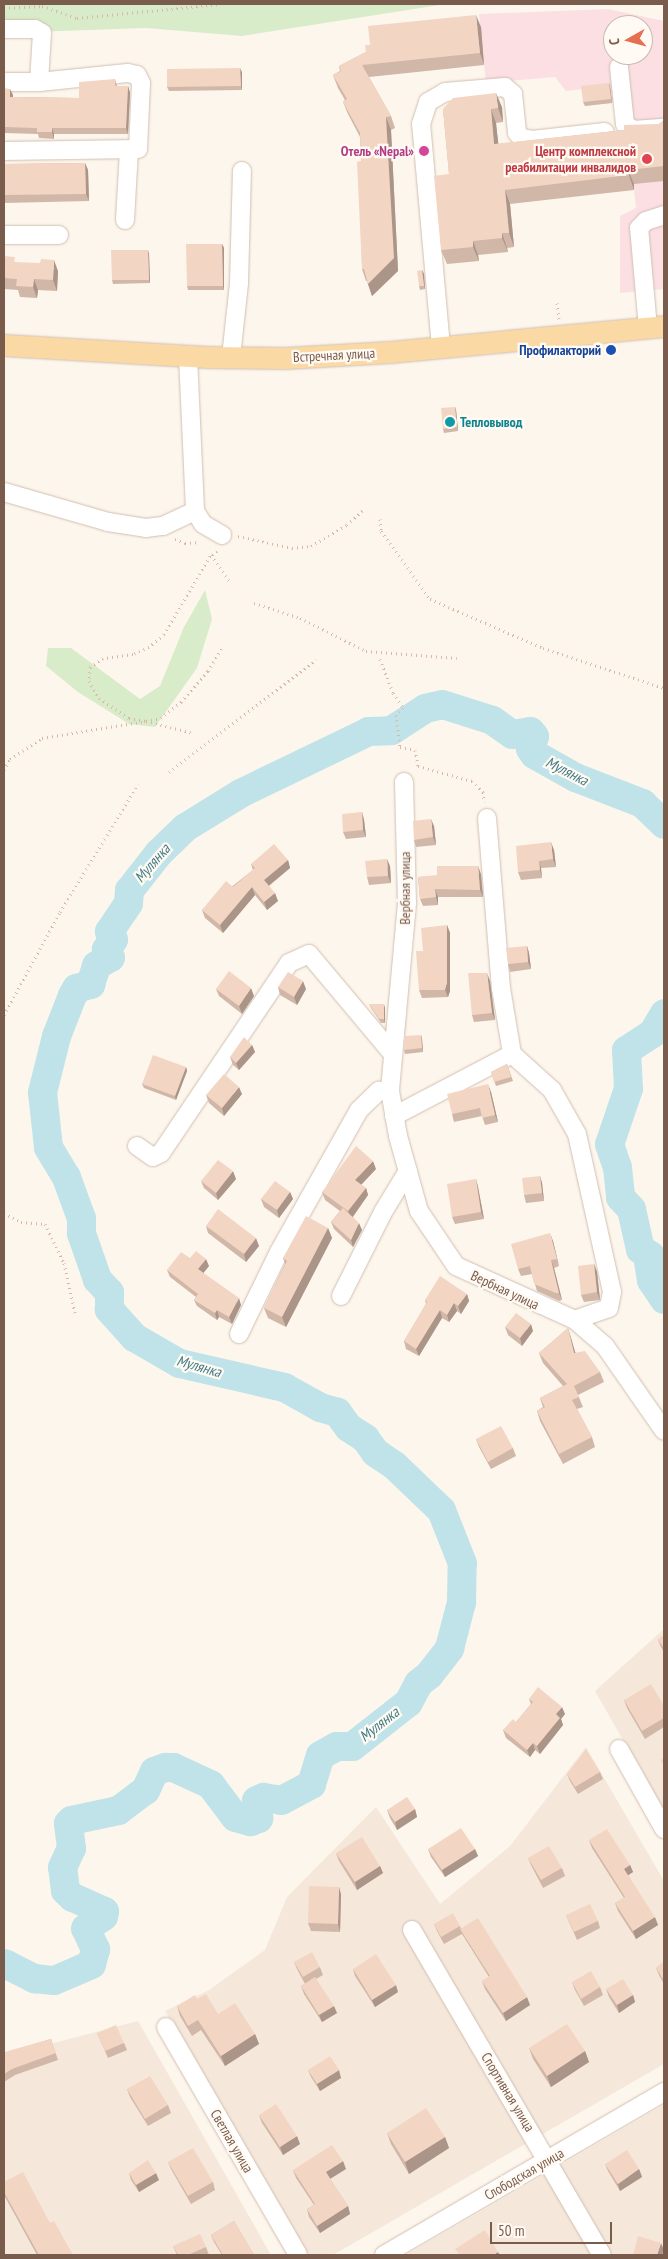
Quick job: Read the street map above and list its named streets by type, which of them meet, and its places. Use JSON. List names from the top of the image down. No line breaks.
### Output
{"streets":{"main road":["Встречная улица"],"street":["Вербная улица","Спортивная улица","Светлая улица","Слободская улица"]},"crossings":[["Спортивная улица","Слободская улица"]],"water":["Мулянка"],"places":["Отель «Nepal»","Центр комплексной реабилитации инвалидов","Профилакторий","Тепловывод"],"scale_bar":"50 m","north":"left"}
